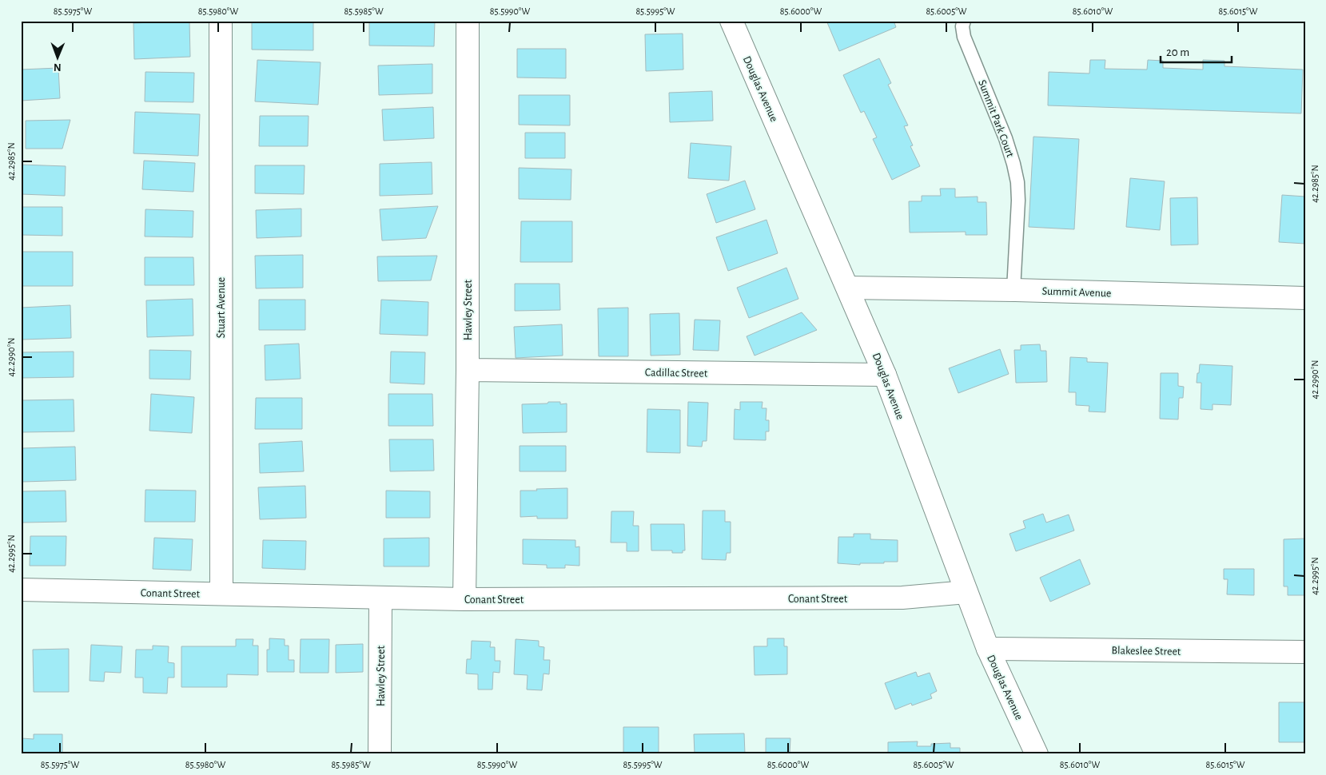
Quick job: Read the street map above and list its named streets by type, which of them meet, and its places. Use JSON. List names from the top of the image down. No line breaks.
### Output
{"streets":{"street":["Douglas Avenue","Summit Avenue","Stuart Avenue","Hawley Street","Cadillac Street","Conant Street","Blakeslee Street"],"lane":["Summit Park Court"]},"crossings":[["Douglas Avenue","Summit Avenue"],["Douglas Avenue","Cadillac Street"],["Douglas Avenue","Conant Street"],["Douglas Avenue","Blakeslee Street"],["Summit Park Court","Summit Avenue"],["Stuart Avenue","Conant Street"],["Hawley Street","Cadillac Street"],["Hawley Street","Conant Street"]],"scale_bar":"20 m","north":"bottom","coordinates":["85.5975°W","85.5980°W","85.5985°W","85.5990°W","85.5995°W","85.6000°W","85.6005°W","85.6010°W","85.6015°W","42.2985°N","42.2990°N","42.2995°N"]}
